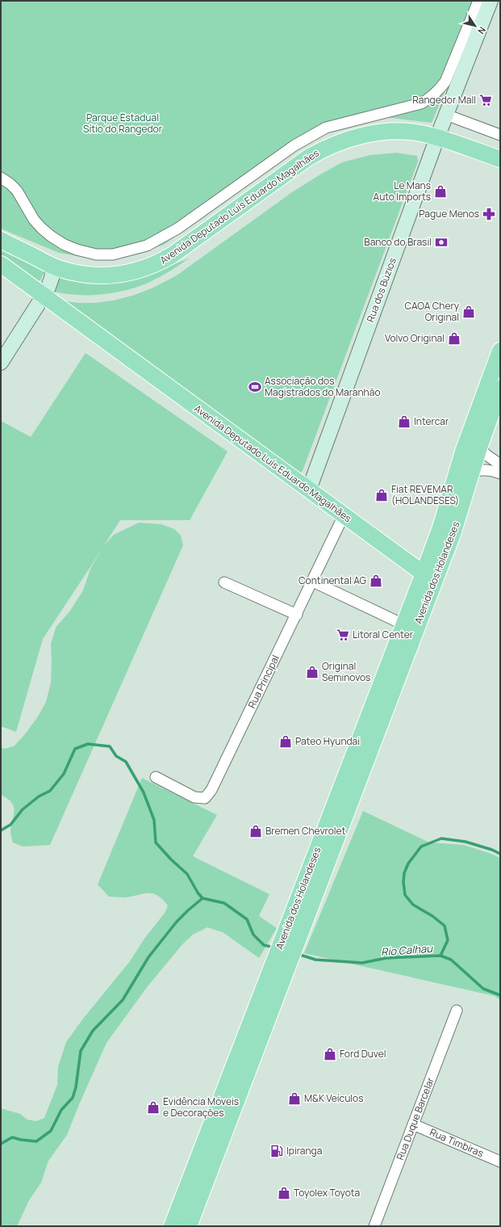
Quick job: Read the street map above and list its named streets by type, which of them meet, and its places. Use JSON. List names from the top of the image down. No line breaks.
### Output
{"streets":{"main road":["Avenida Deputado Luís Eduardo Magalhães","Rua dos Búzios","Avenida dos Holandeses"],"street":["Rua Principal","Rua Duque Barcelar","Rua Timbiras"]},"crossings":[["Avenida Deputado Luís Eduardo Magalhães","Rua dos Búzios"],["Avenida Deputado Luís Eduardo Magalhães","Avenida dos Holandeses"],["Avenida Deputado Luís Eduardo Magalhães","Rua Principal"],["Rua Duque Barcelar","Rua Timbiras"]],"water":["Rio Calhau"],"parks":["Parque Estadual Sítio do Rangedor"],"places":{"supermarket":["Rangedor Mall","Litoral Center"],"shop":["Le Mans Auto Imports","CAOA Chery Original","Volvo Original","Intercar","Fiat REVEMAR (HOLANDESES)","Continental AG","Original Seminovos","Pateo Hyundai","Bremen Chevrolet","Ford Duvel","M&K Veículos","Evidência Móveis e Decorações","Toyolex Toyota"],"pharmacy":["Pague Menos"],"bank":["Banco do Brasil"],"sports":["Associação dos Magistrados do Maranhão"],"fuel station":["Ipiranga"]},"north":"bottom right"}
